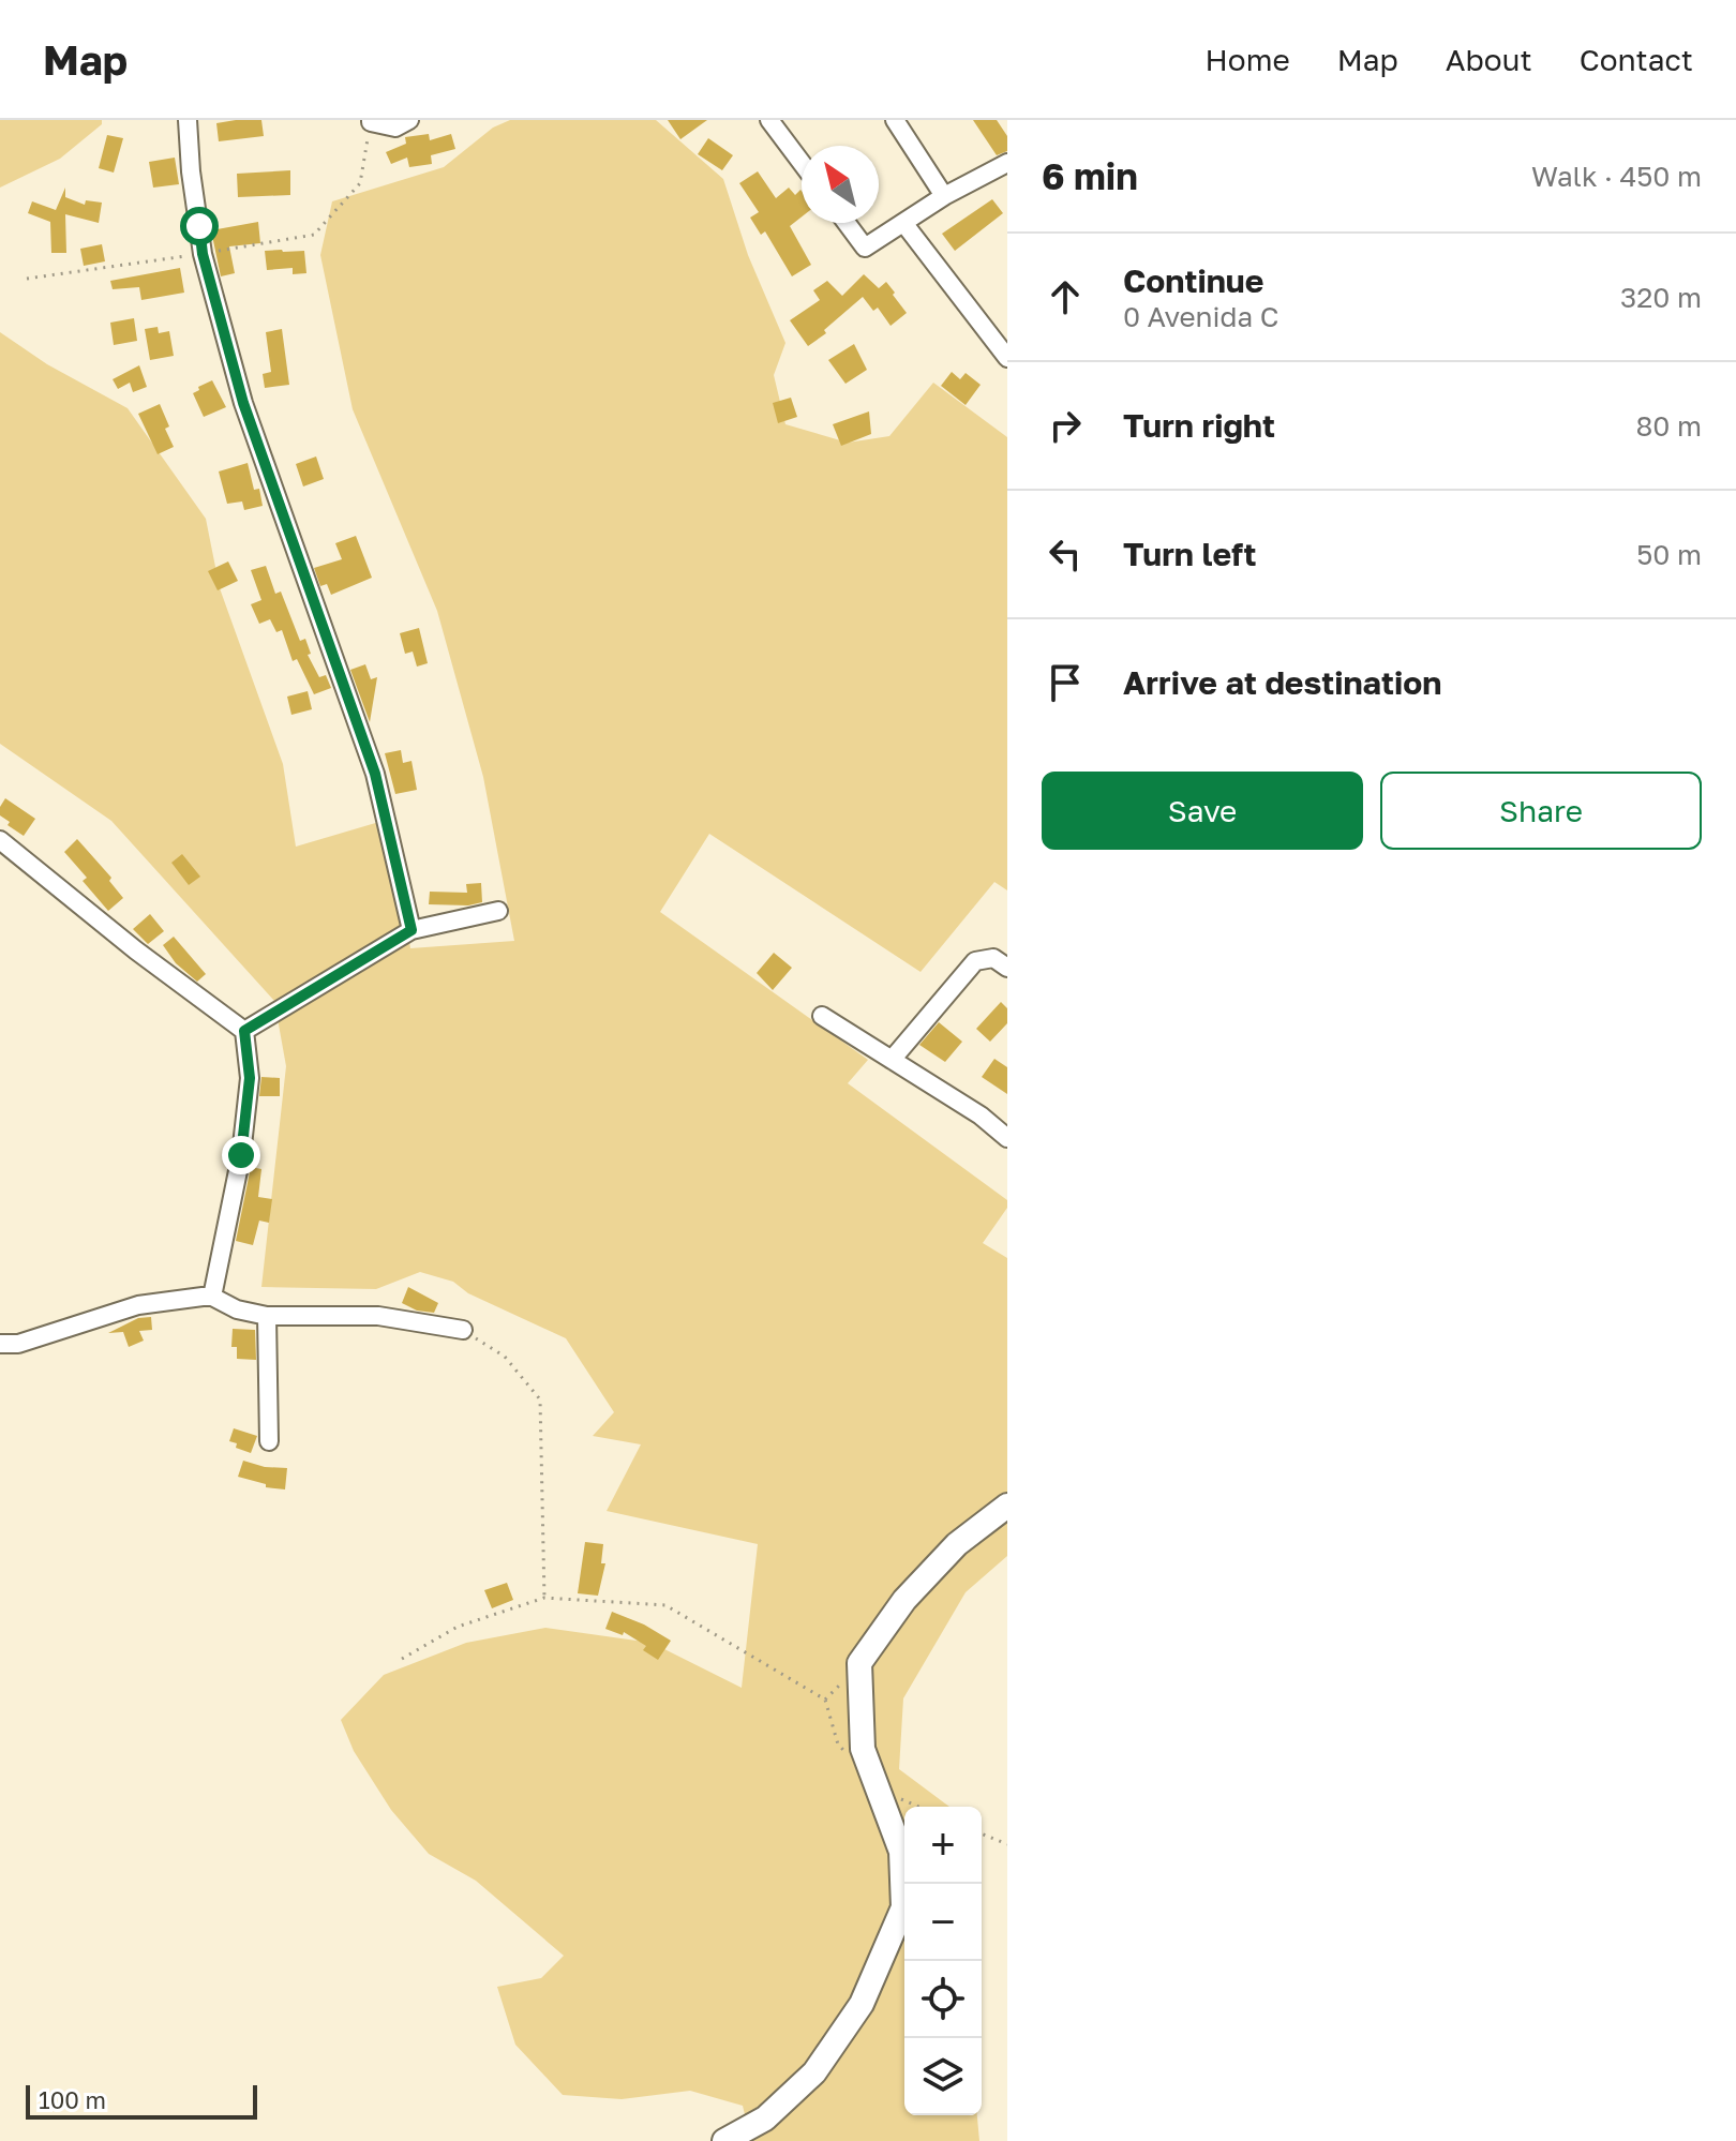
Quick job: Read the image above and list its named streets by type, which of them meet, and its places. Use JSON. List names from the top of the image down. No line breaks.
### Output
{"scale_bar":"100 m","north":"top left","page":{"header":"Map","nav":["Home","Map","About","Contact"],"heading":["6 min","Walk · 450 m"],"list":[["Continue","0 Avenida C","320 m"],["Turn right","80 m"],["Turn left","50 m"],"Arrive at destination"],"buttons":["Save","Share"],"map_buttons":["+","−"],"scale":"100 m"}}
